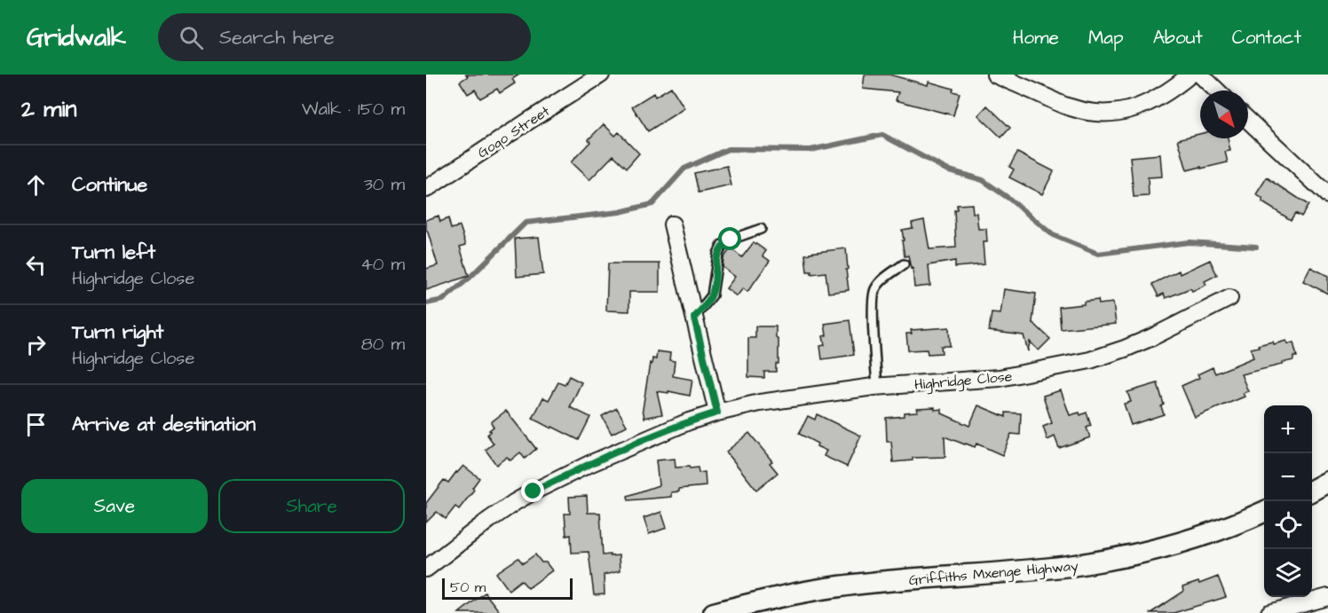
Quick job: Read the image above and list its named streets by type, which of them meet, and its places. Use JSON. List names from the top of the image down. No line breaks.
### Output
{"streets":{"street":["Goqo Street","Highridge Close","Griffiths Mxenge Highway"]},"scale_bar":"50 m","north":"bottom right","page":{"header":"Gridwalk","search":"Search here","nav":["Home","Map","About","Contact"],"heading":["2 min","Walk · 150 m"],"list":[["Continue","30 m"],["Turn left","Highridge Close","40 m"],["Turn right","Highridge Close","80 m"],"Arrive at destination"],"map_buttons":["+","−"],"buttons":["Save","Share"],"scale":"50 m"}}
